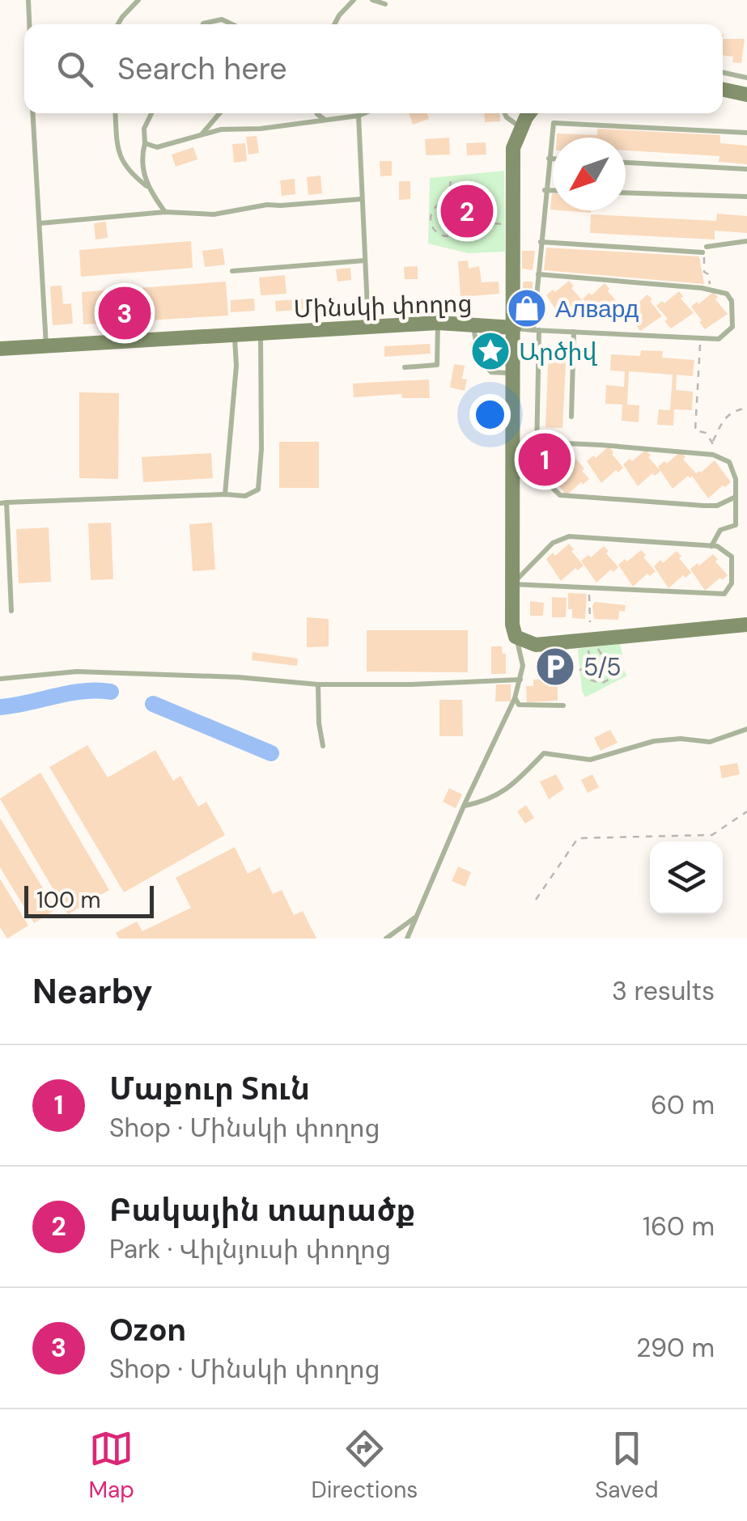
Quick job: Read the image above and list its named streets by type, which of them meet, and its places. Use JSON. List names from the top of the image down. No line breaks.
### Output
{"streets":{"main road":["Մինսկի փողոց"]},"places":{"shop":["Алвард"],"place":["Արծիվ"],"parking":["5/5"]},"scale_bar":"100 m","north":"bottom left","page":{"search":"Search here","pins":["2","3","1"],"scale":"100 m","heading":["Nearby","3 results"],"list":[{"mark":"1","name":"Մաքուր Տուն","note":"Shop · Մինսկի փողոց","value":"60 m"},{"mark":"2","name":"Բակային տարածք","note":"Park · Վիլնյուսի փողոց","value":"160 m"},{"mark":"3","name":"Ozon","note":"Shop · Մինսկի փողոց","value":"290 m"}],"nav":["Map","Directions","Saved"]}}
